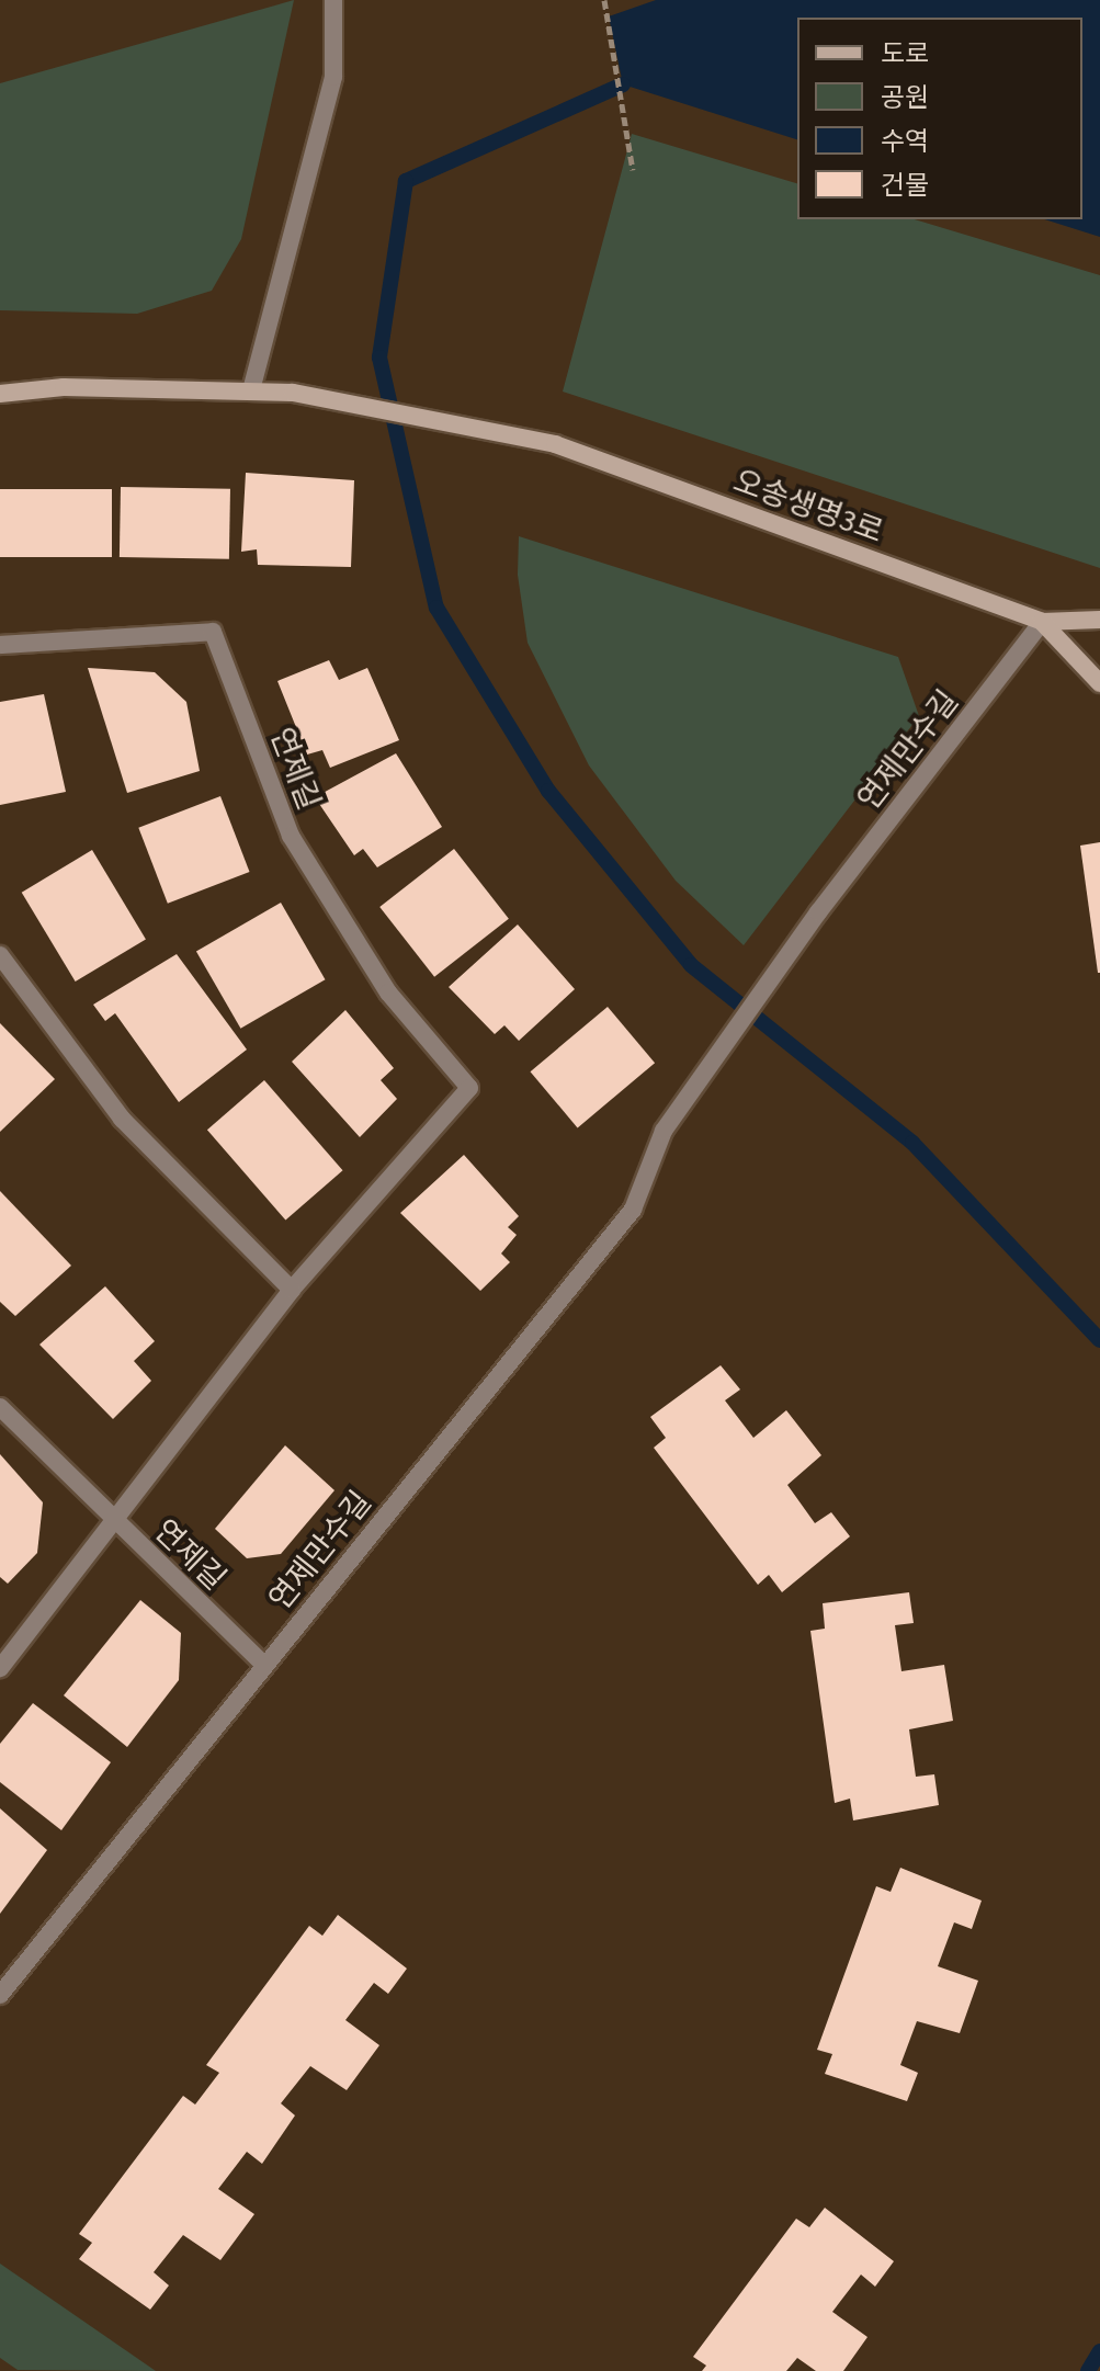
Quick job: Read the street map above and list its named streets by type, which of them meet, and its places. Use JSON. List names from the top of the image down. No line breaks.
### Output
{"streets":{"street":["오송생명3로","연제만수길","연제길"]},"crossings":[["오송생명3로","연제만수길"],["연제만수길","연제길"]],"legend":["도로","공원","수역","건물"]}
